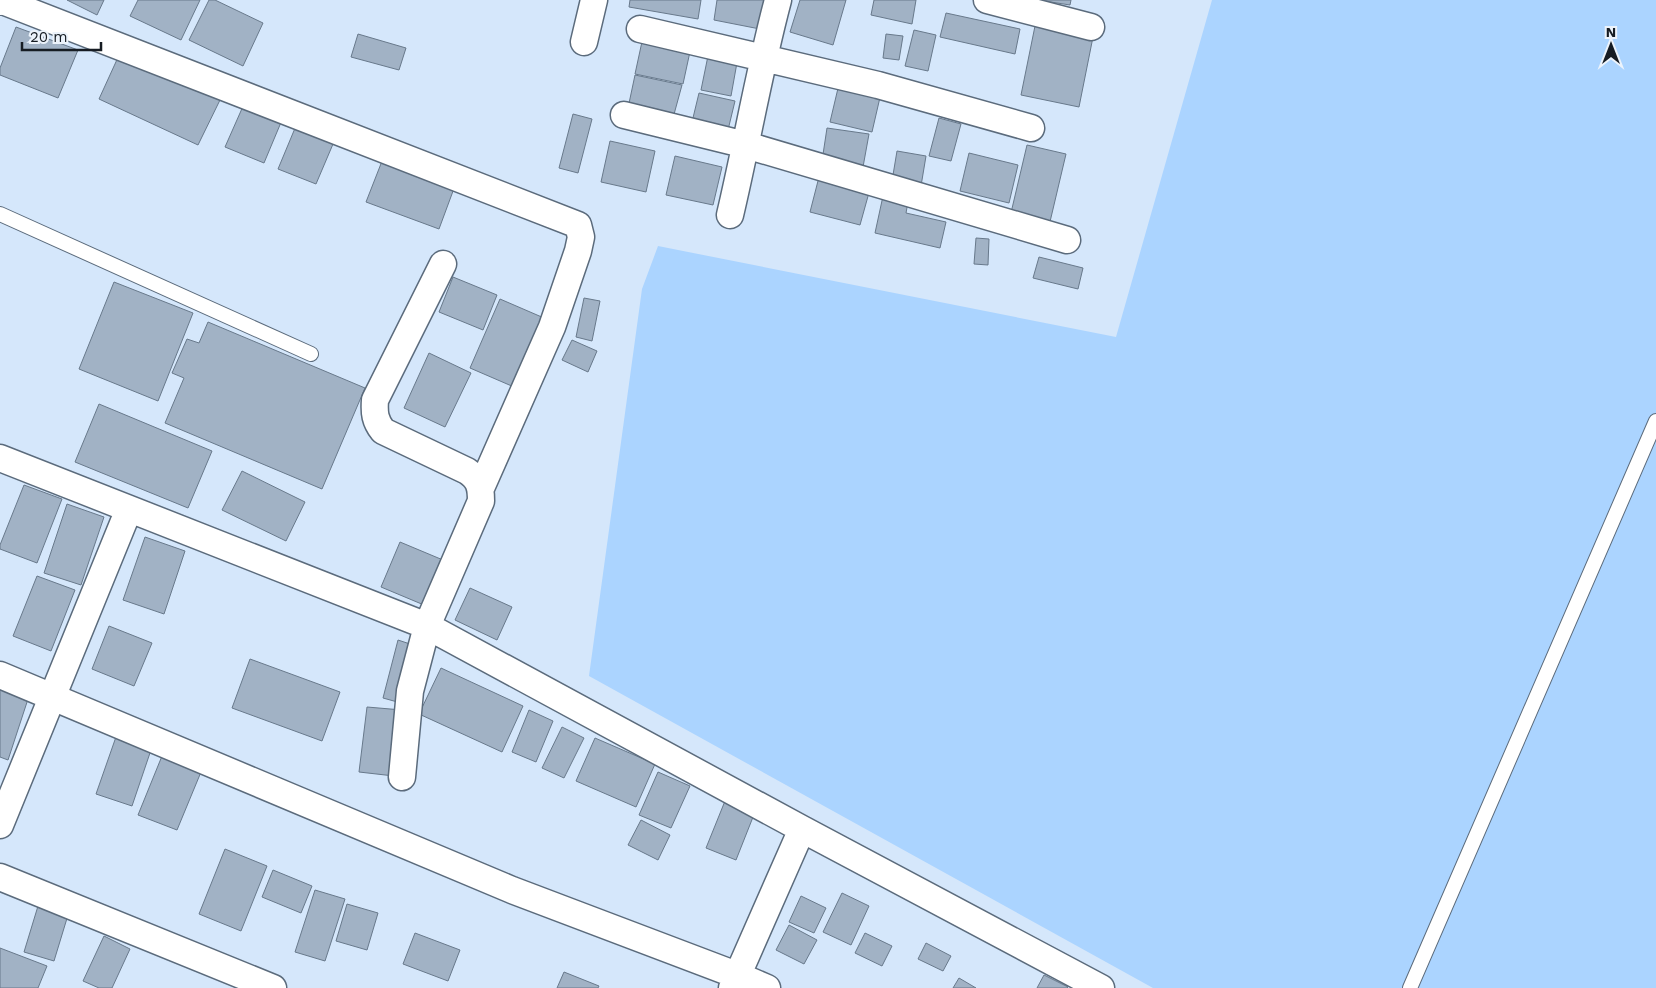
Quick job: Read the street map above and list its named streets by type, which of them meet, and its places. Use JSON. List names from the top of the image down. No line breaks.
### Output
{"scale_bar":"20 m","north":"top"}
